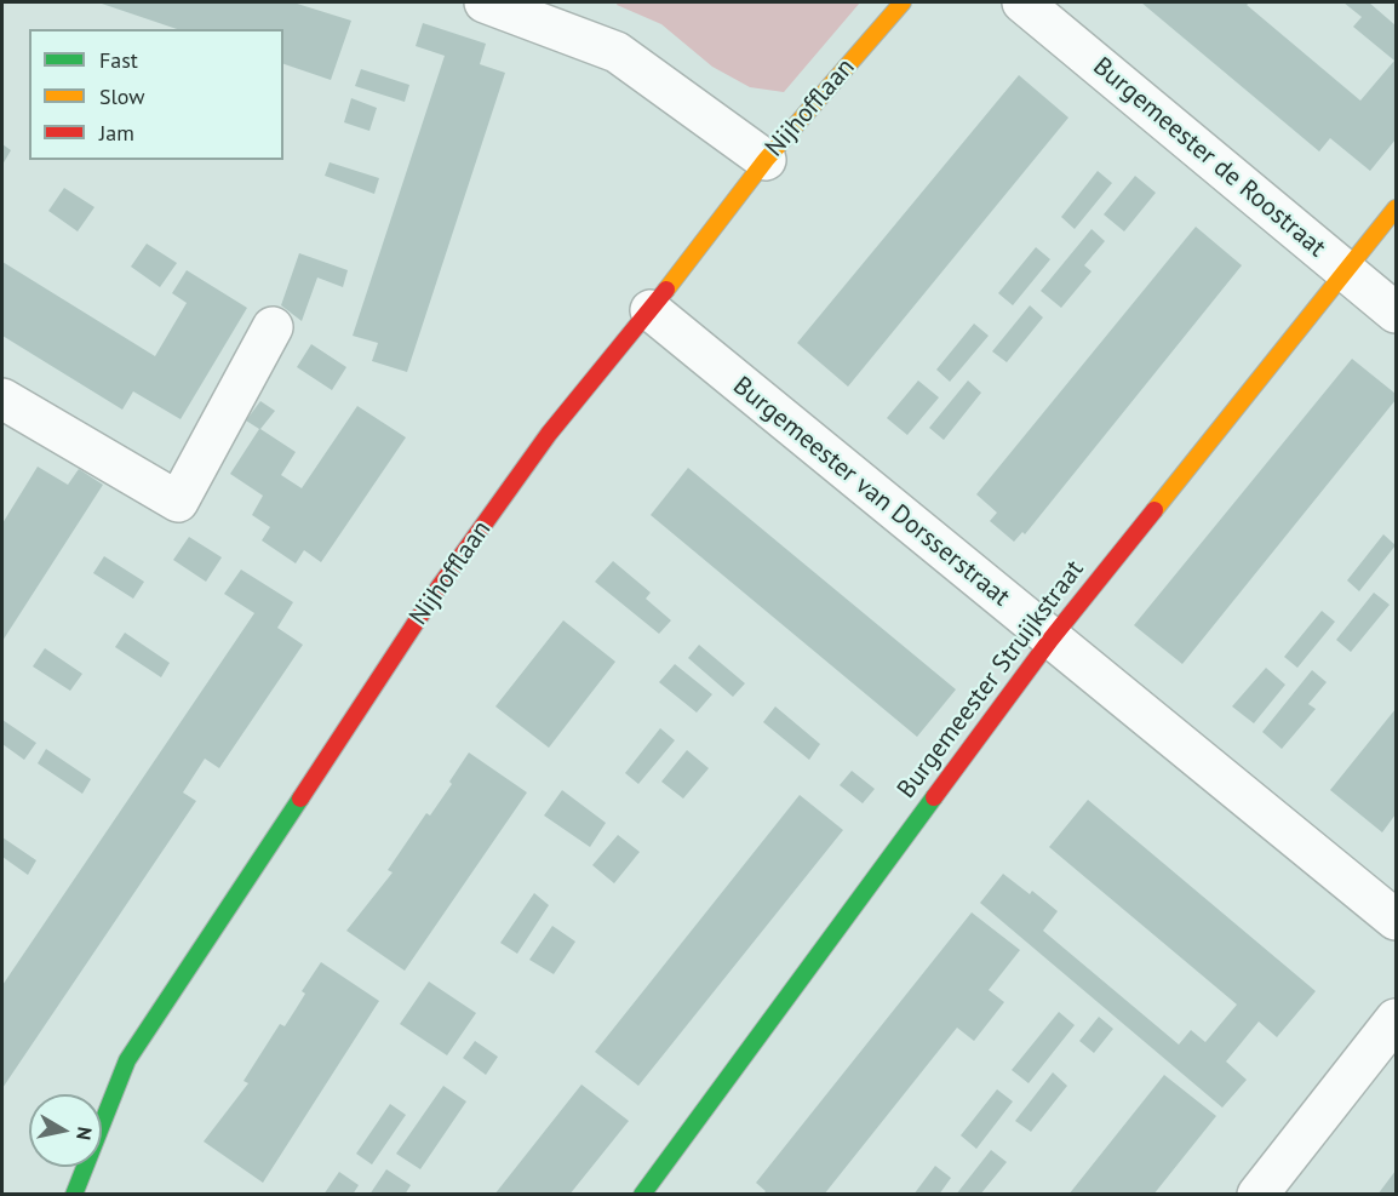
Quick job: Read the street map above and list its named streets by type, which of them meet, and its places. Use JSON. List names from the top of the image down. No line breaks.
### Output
{"streets":{"street":["Nijhofflaan","Burgemeester de Roostraat","Burgemeester van Dorsserstraat","Burgemeester Struijkstraat"]},"crossings":[["Nijhofflaan","Burgemeester van Dorsserstraat"],["Burgemeester de Roostraat","Burgemeester Struijkstraat"],["Burgemeester van Dorsserstraat","Burgemeester Struijkstraat"]],"legend":["Fast","Slow","Jam"],"north":"right"}
